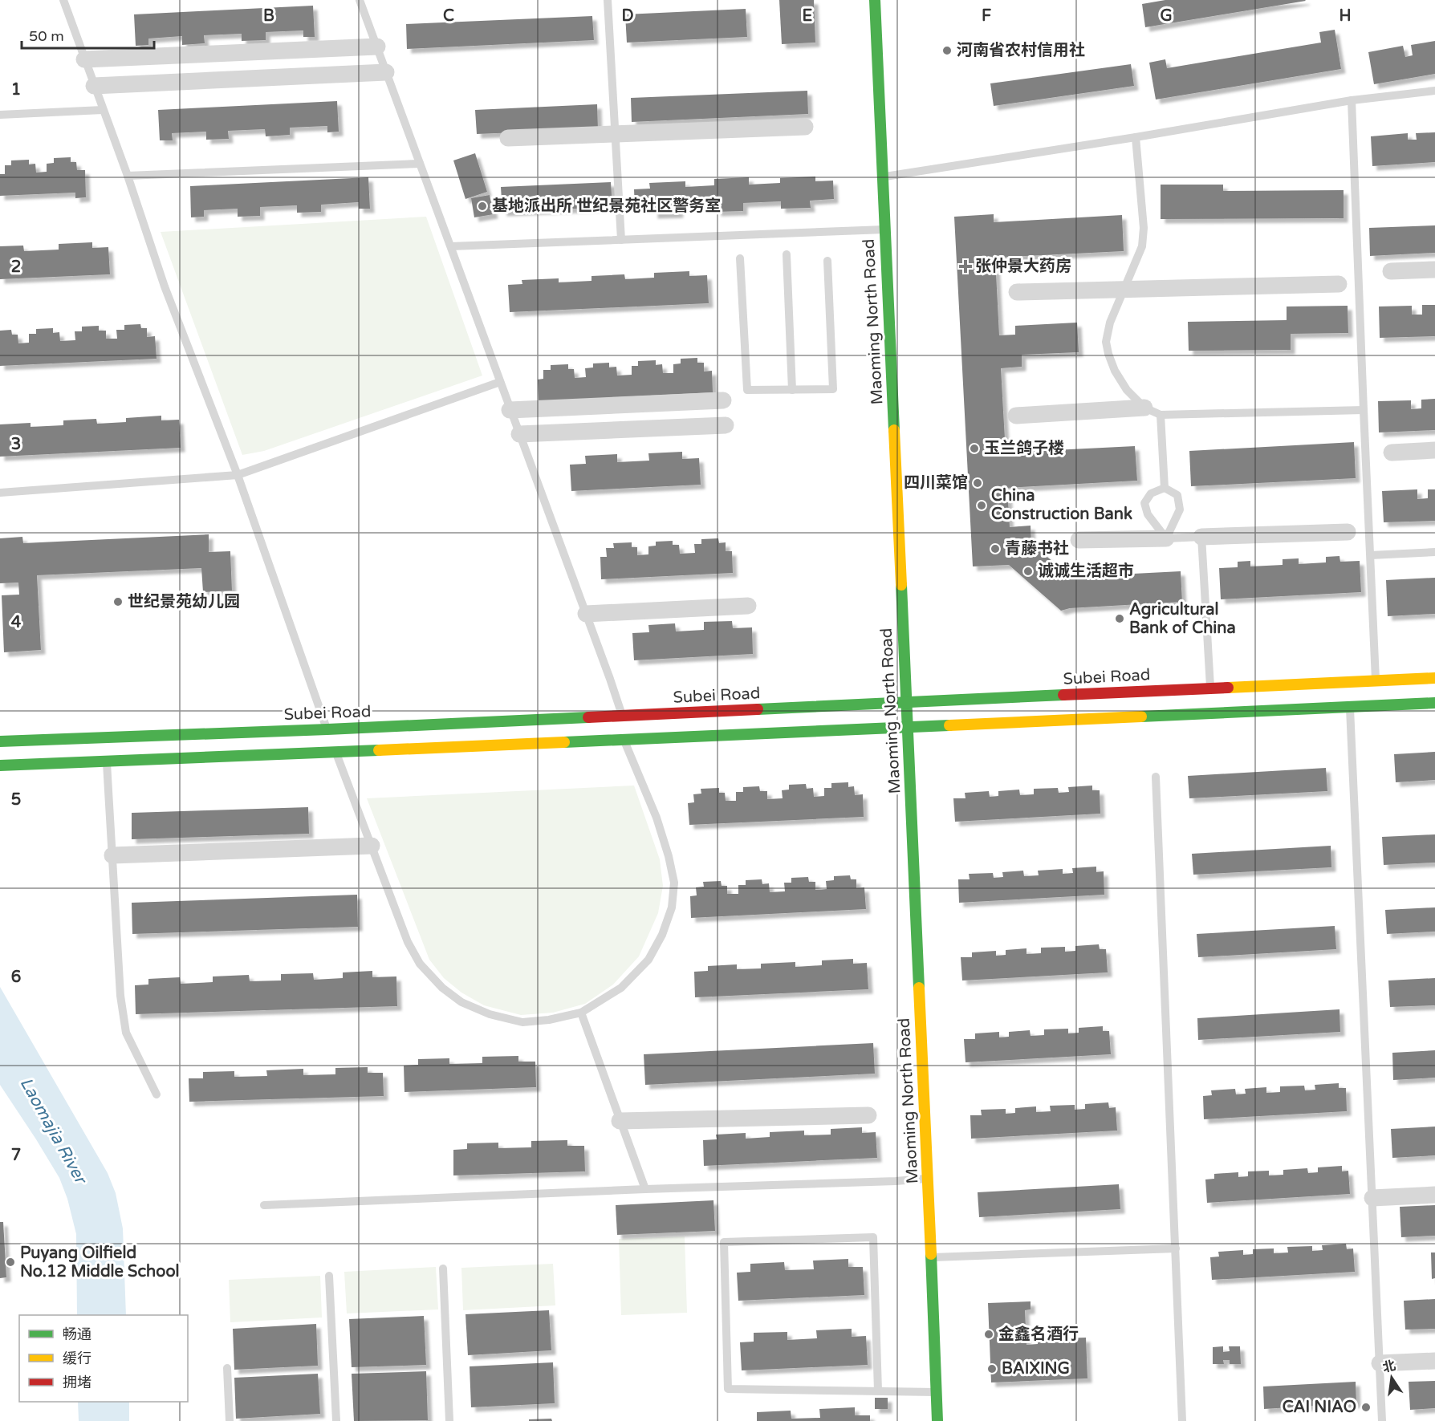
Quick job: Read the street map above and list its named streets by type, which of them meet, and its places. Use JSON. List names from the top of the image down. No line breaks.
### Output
{"streets":{"main road":["Maoming North Road","Subei Road"]},"crossings":[["Maoming North Road","Subei Road"]],"water":["Laomajia River"],"places":{"other":["河南省农村信用社","基地派出所 世纪景苑社区警务室","玉兰鸽子楼","四川菜馆","China Construction Bank","青藤书社","诚诚生活超市","世纪景苑幼儿园","Agricultural Bank of China","Puyang Oilfield No.12 Middle School","金鑫名酒行","BAIXING","CAI NIAO"],"health":["张仲景大药房"]},"legend":["畅通","缓行","拥堵"],"scale_bar":"50 m","north":"top","grid":{"columns":["B","C","D","E","F","G","H"],"rows":["1","2","3","4","5","6","7"]}}
